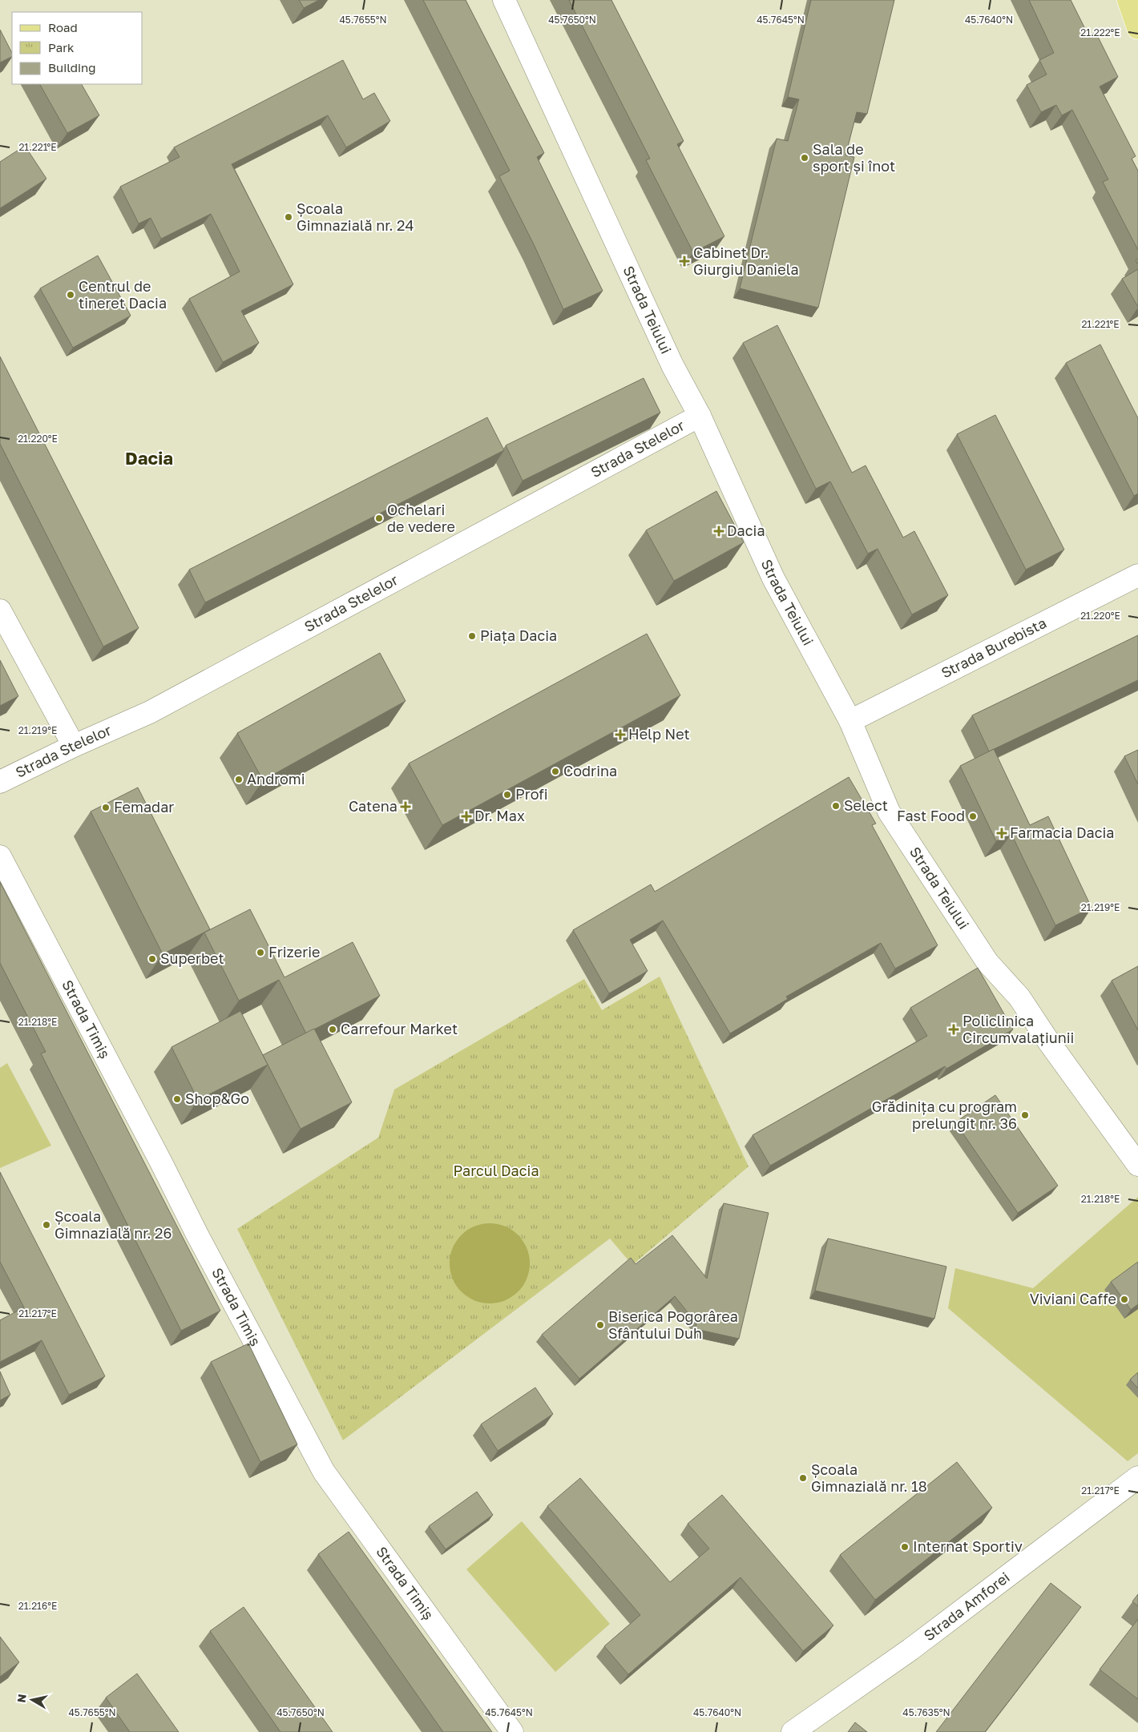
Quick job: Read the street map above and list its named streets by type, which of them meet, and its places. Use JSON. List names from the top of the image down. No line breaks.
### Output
{"streets":{"street":["Strada Teiului","Strada Stelelor","Strada Burebista","Strada Timiș","Strada Amforei"]},"crossings":[["Strada Teiului","Strada Stelelor"],["Strada Teiului","Strada Burebista"]],"districts":["Dacia"],"parks":["Parcul Dacia"],"places":{"other":["Sala de sport și înot","Școala Gimnazială nr. 24","Centrul de tineret Dacia","Ochelari de vedere","Piața Dacia","Codrina","Andromi","Profi","Select","Femadar","Fast Food","Frizerie","Superbet","Carrefour Market","Shop&Go","Grădinița cu program prelungit nr. 36","Școala Gimnazială nr. 26","Viviani Caffe","Biserica Pogorârea Sfântului Duh","Școala Gimnazială nr. 18","Internat Sportiv"],"health":["Cabinet Dr. Giurgiu Daniela","Dacia","Help Net","Catena","Dr. Max","Farmacia Dacia","Policlinica Circumvalațiunii"]},"legend":["Road","Park","Building"],"north":"left","coordinates":["45.7655°N","45.7650°N","45.7645°N","45.7640°N","21.222°E","21.221°E","21.220°E","21.219°E","21.218°E","21.217°E","21.216°E","45.7635°N"]}
